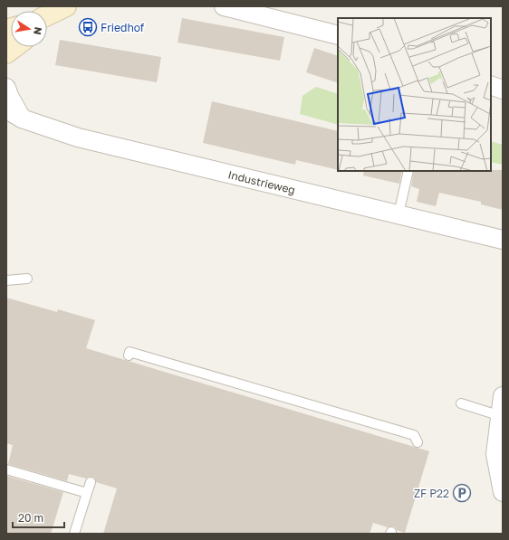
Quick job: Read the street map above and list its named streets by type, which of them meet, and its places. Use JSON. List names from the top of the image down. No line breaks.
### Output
{"streets":{"street":["Industrieweg"]},"places":{"bus stop":["Friedhof"],"parking":["ZF P22"]},"scale_bar":"20 m","north":"right"}
